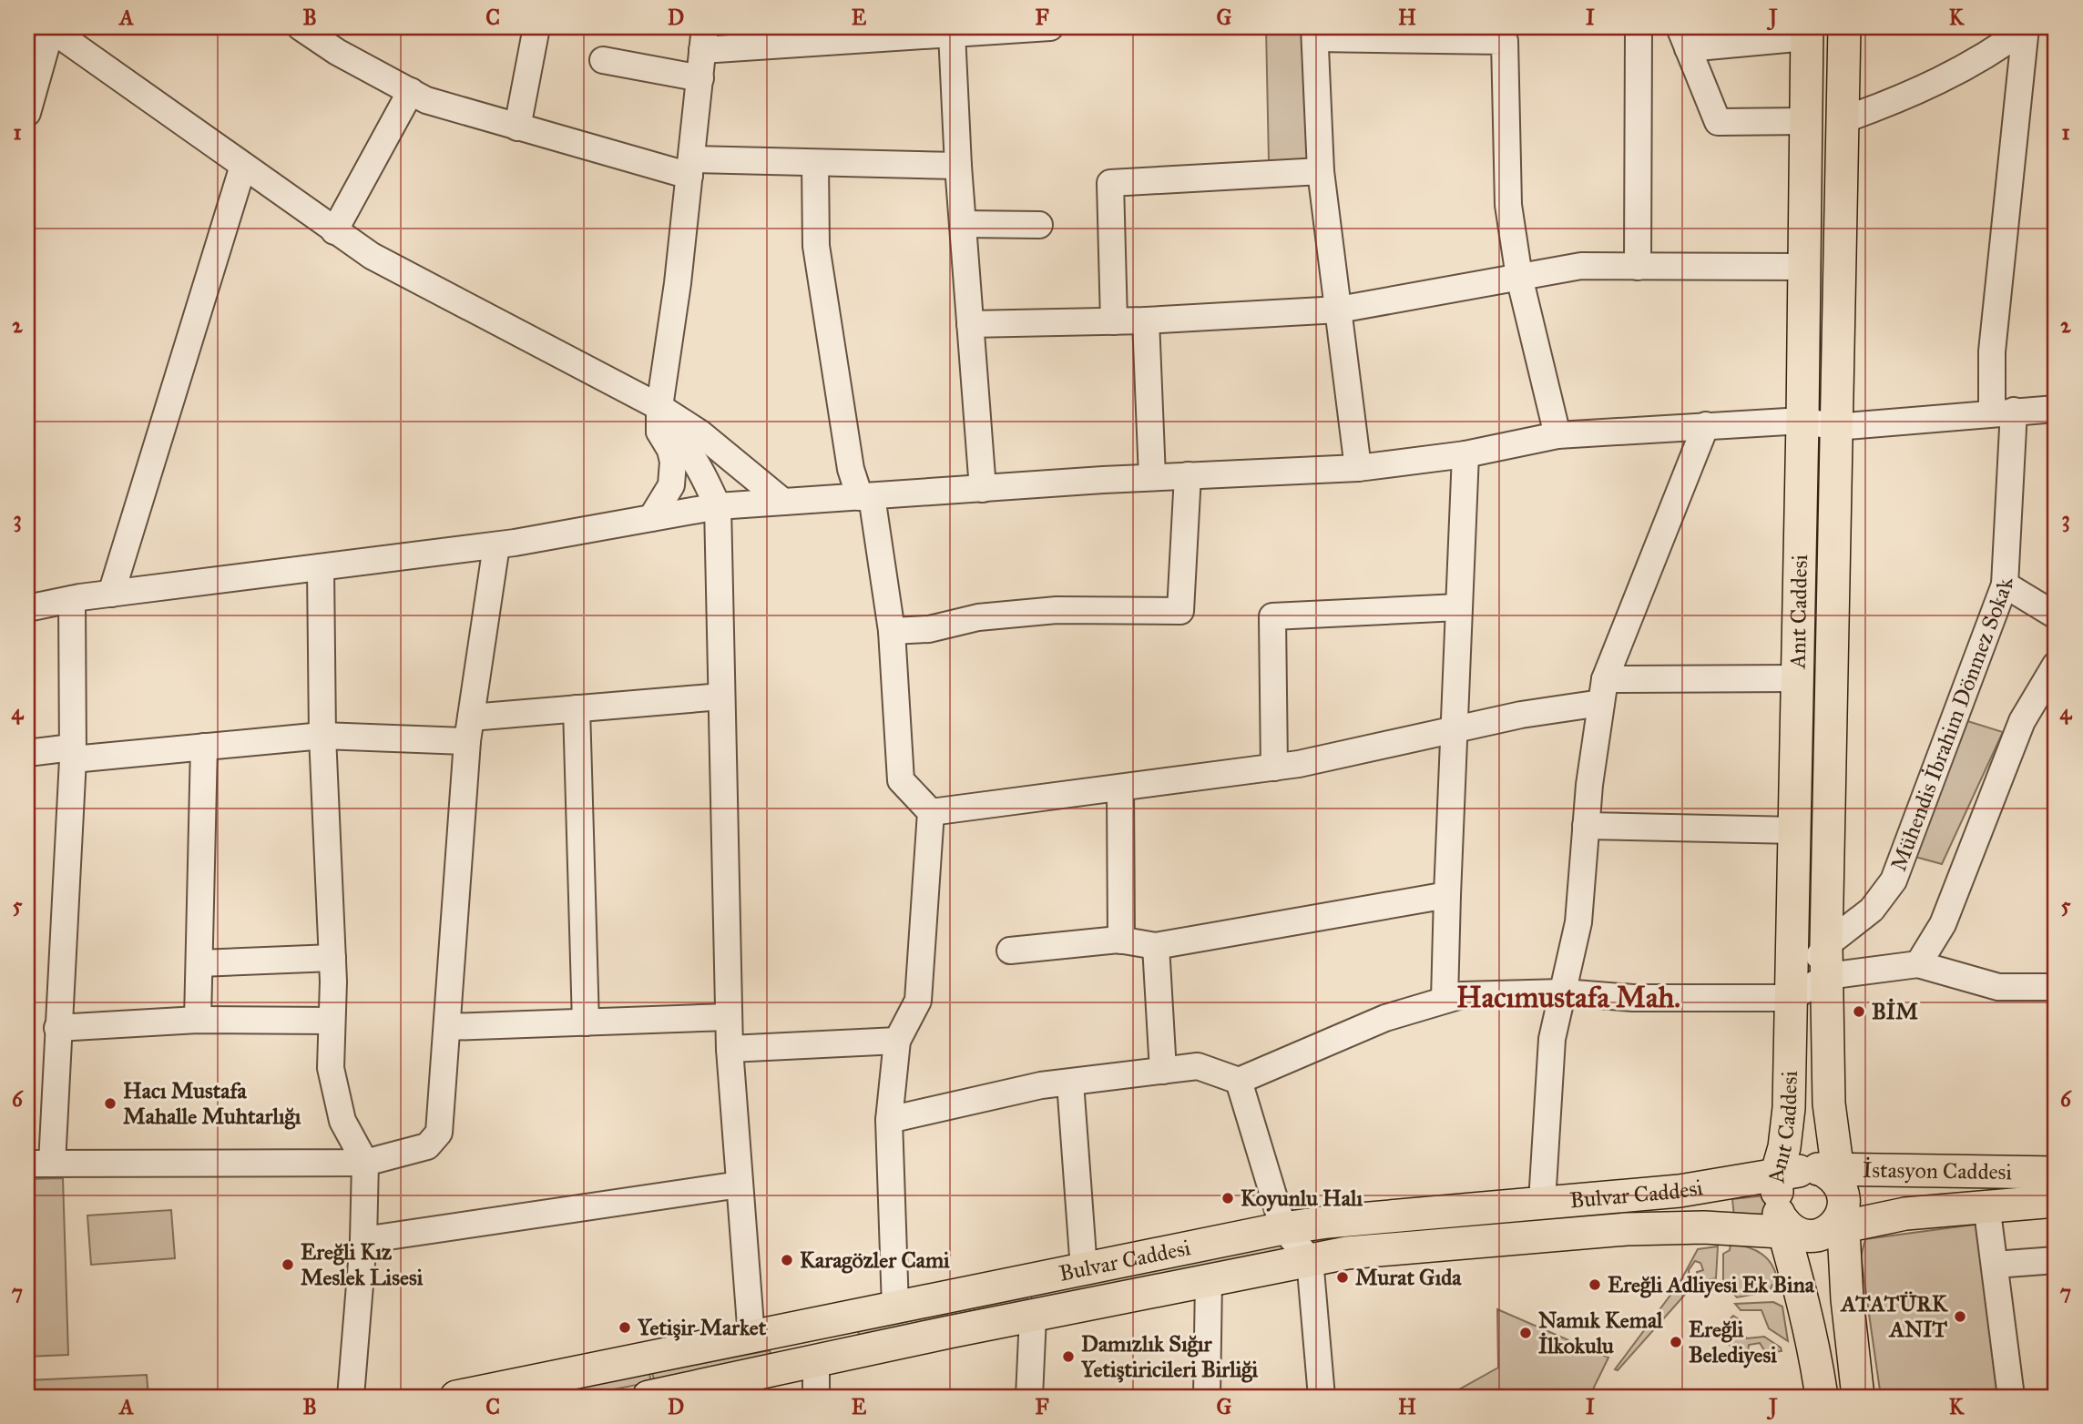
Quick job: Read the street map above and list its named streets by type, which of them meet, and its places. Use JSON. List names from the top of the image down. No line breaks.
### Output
{"streets":{"main road":["Anıt Caddesi","İstasyon Caddesi","Bulvar Caddesi"],"street":["Mühendis İbrahim Dönmez Sokak"]},"crossings":[["Anıt Caddesi","Mühendis İbrahim Dönmez Sokak"],["Anıt Caddesi","İstasyon Caddesi"],["Anıt Caddesi","Bulvar Caddesi"],["İstasyon Caddesi","Bulvar Caddesi"]],"districts":["Hacımustafa Mah."],"places":["BİM","Hacı Mustafa Mahalle Muhtarlığı","Koyunlu Halı","Karagözler Cami","Ereğli Kız Meslek Lisesi","Murat Gıda","Ereğli Adliyesi Ek Bina","ATATÜRK ANIT","Yetişir Market","Namık Kemal İlkokulu","Ereğli Belediyesi","Damızlık Sığır Yetiştiricileri Birliği"],"grid":{"columns":["A","B","C","D","E","F","G","H","I","J","K"],"rows":["1","2","3","4","5","6","7"]}}
